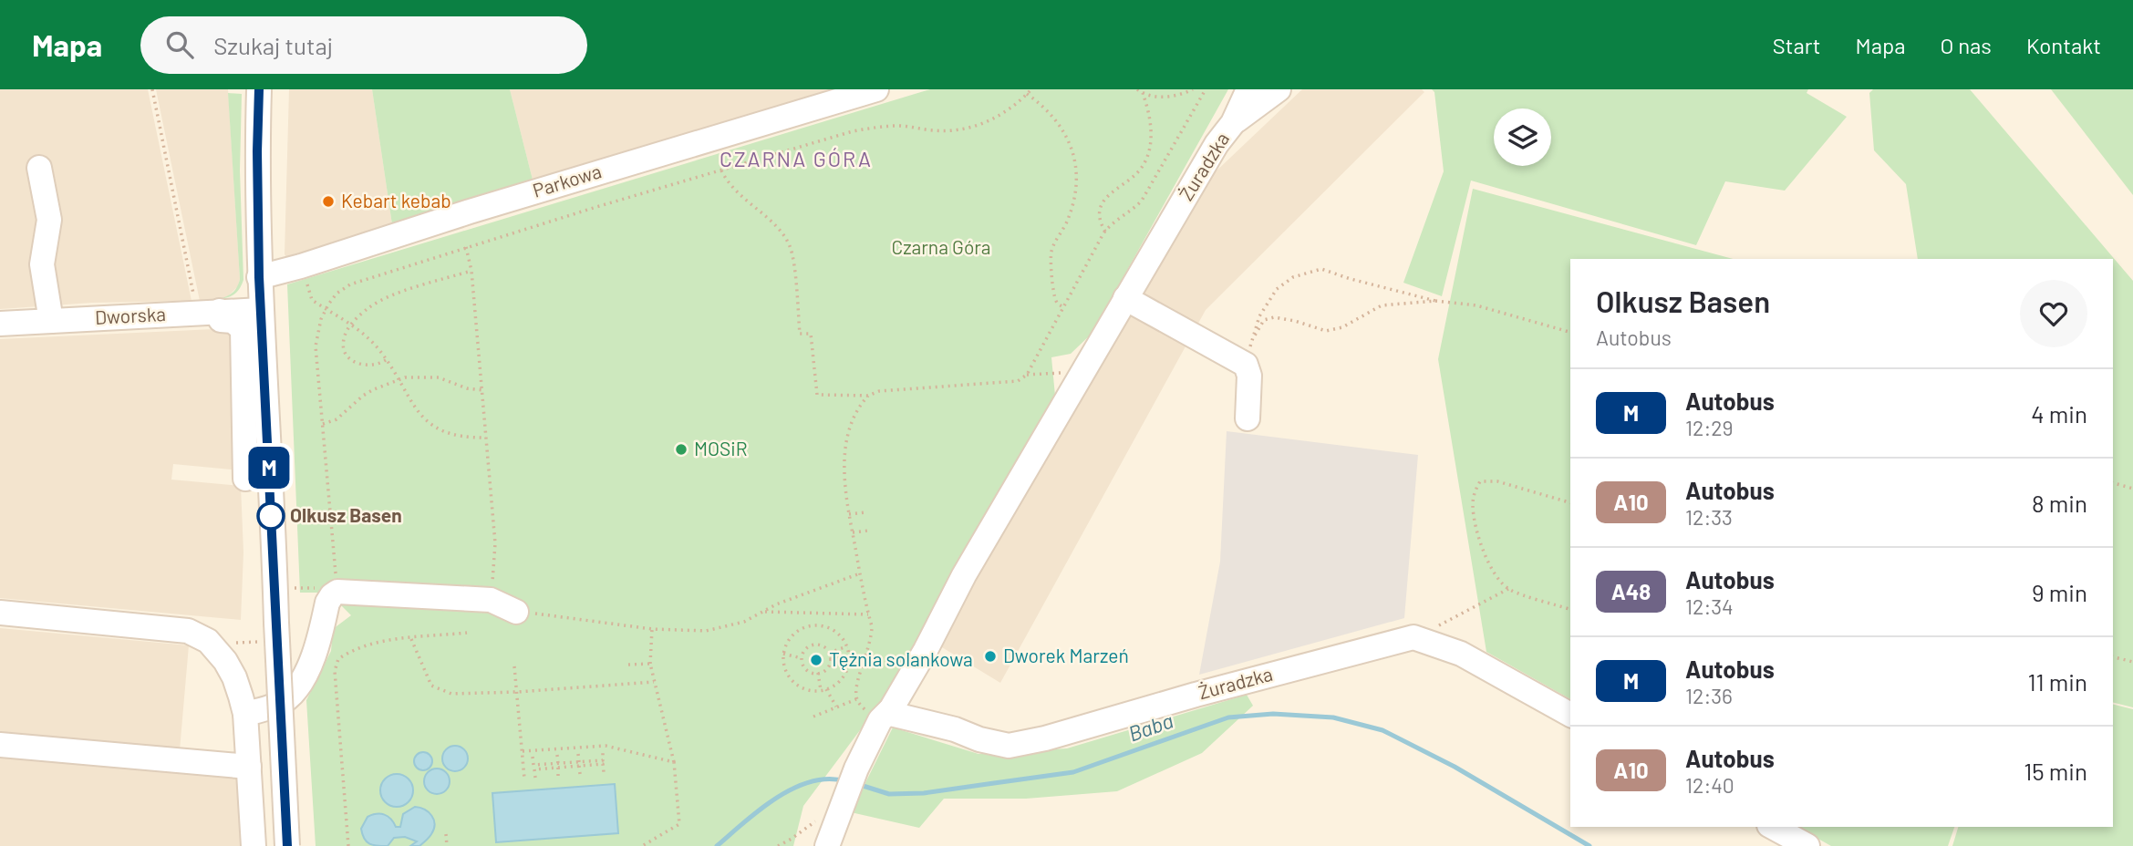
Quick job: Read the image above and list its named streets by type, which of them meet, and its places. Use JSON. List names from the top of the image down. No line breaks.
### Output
{"streets":{"street":["Żuradzka","Parkowa","Dworska"]},"districts":["CZARNA GÓRA"],"water":["Baba"],"parks":["Czarna Góra"],"places":["Kebart kebab","MOSiR","Olkusz Basen","Dworek Marzeń","Tężnia solankowa"],"lines":["bus line M"],"page":{"header":"Mapa","search":"Szukaj tutaj","nav":["Start","Mapa","O nas","Kontakt"],"on_map":"M","heading":["Olkusz Basen","Autobus"],"list":[{"mark":"M","name":"Autobus","note":"12:29","value":"4 min"},{"mark":"A10","name":"Autobus","note":"12:33","value":"8 min"},{"mark":"A48","name":"Autobus","note":"12:34","value":"9 min"},{"mark":"M","name":"Autobus","note":"12:36","value":"11 min"},{"mark":"A10","name":"Autobus","note":"12:40","value":"15 min"}]}}
